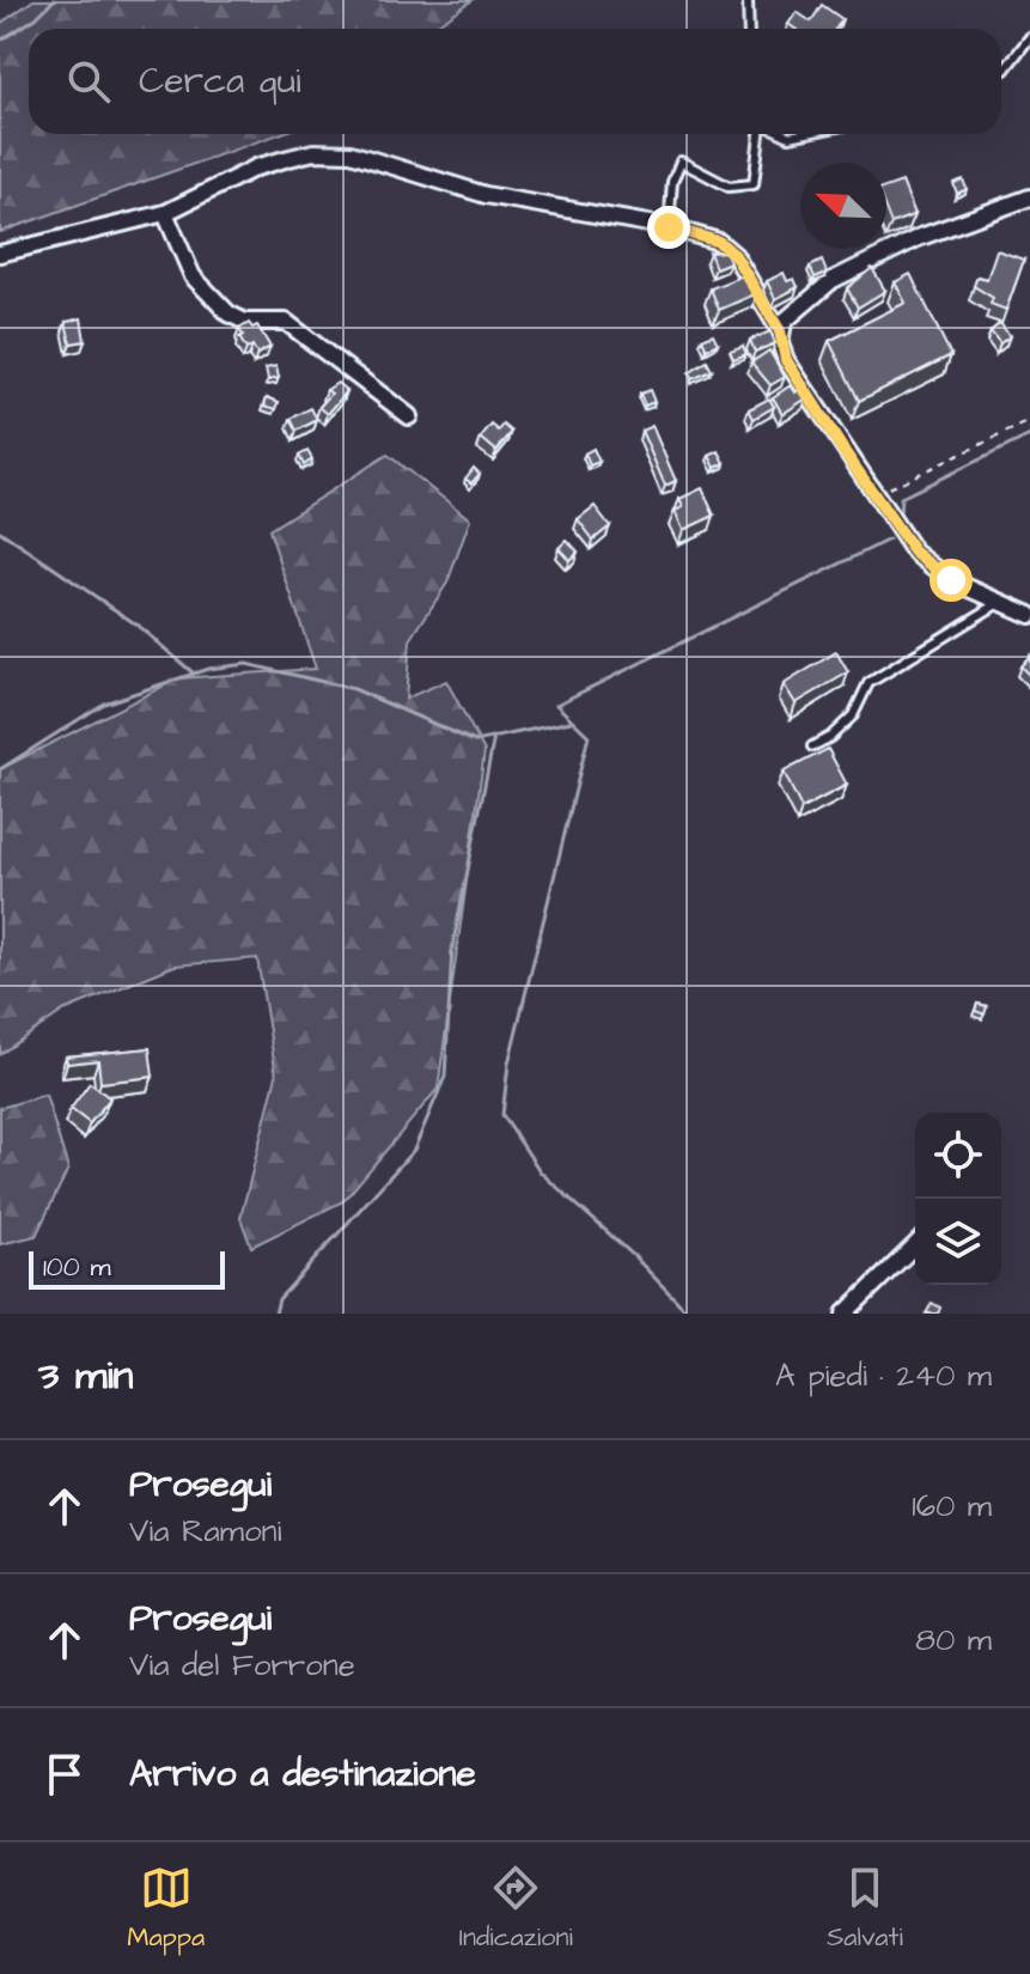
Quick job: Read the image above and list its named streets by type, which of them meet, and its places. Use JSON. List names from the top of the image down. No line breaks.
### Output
{"scale_bar":"100 m","north":"top left","page":{"search":"Cerca qui","scale":"100 m","heading":["3 min","A piedi · 240 m"],"list":[["Prosegui","Via Ramoni","160 m"],["Prosegui","Via del Forrone","80 m"],"Arrivo a destinazione"],"nav":["Mappa","Indicazioni","Salvati"]}}
